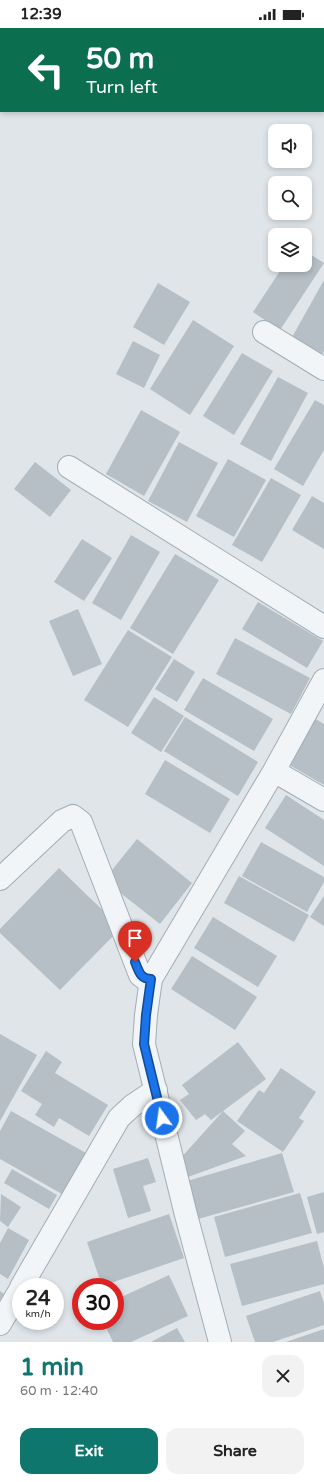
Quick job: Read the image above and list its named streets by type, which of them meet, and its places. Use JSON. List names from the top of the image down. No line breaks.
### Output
{"page":{"status":"12:39","turn":["50 m","Turn left"],"speed":"24 km/h","limit":"30","heading":["1 min","60 m · 12:40"],"buttons":["Exit","Share"]}}
